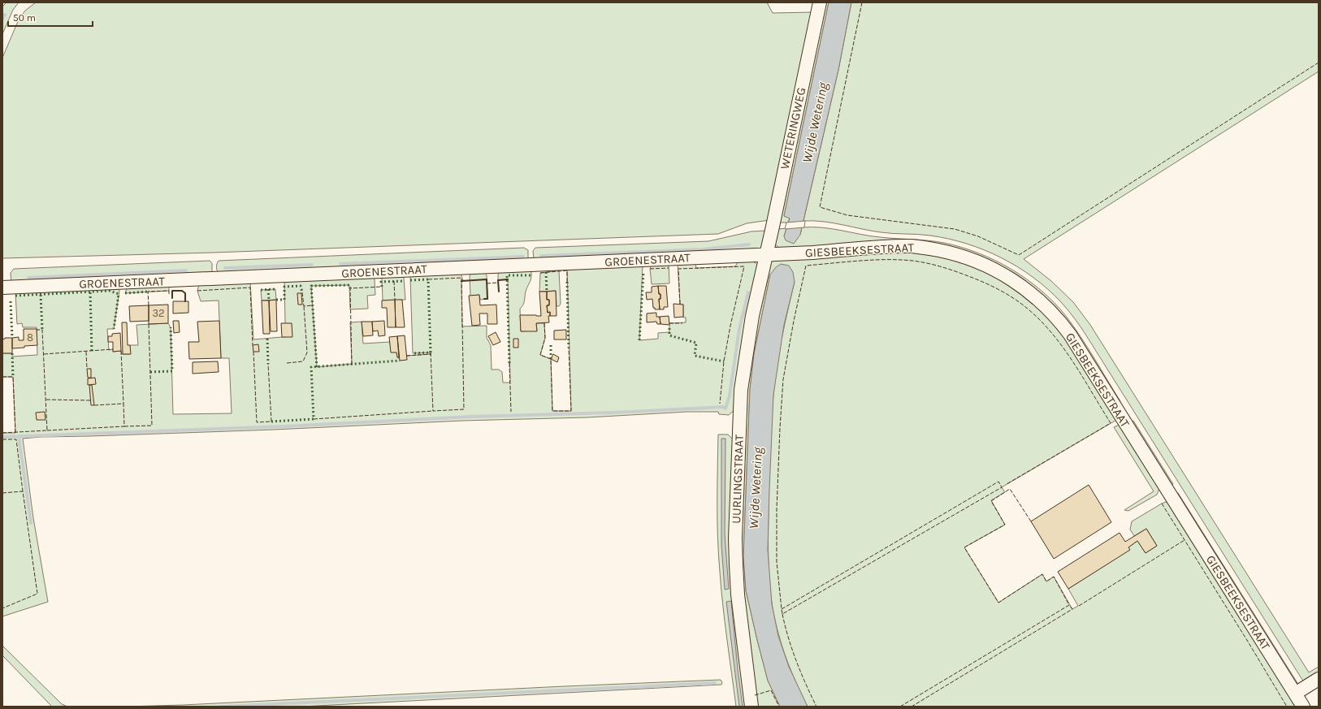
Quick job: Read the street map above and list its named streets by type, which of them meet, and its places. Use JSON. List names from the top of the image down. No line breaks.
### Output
{"streets":{"street":["WETERINGWEG","GIESBEEKSESTRAAT","GROENESTRAAT","UURLINGSTRAAT"]},"crossings":[["WETERINGWEG","GIESBEEKSESTRAAT"],["WETERINGWEG","GROENESTRAAT"],["WETERINGWEG","UURLINGSTRAAT"],["GIESBEEKSESTRAAT","GROENESTRAAT"],["GIESBEEKSESTRAAT","UURLINGSTRAAT"],["GROENESTRAAT","UURLINGSTRAAT"]],"water":["Wijde Wetering"],"house_numbers":["32","8"],"scale_bar":"50 m"}
